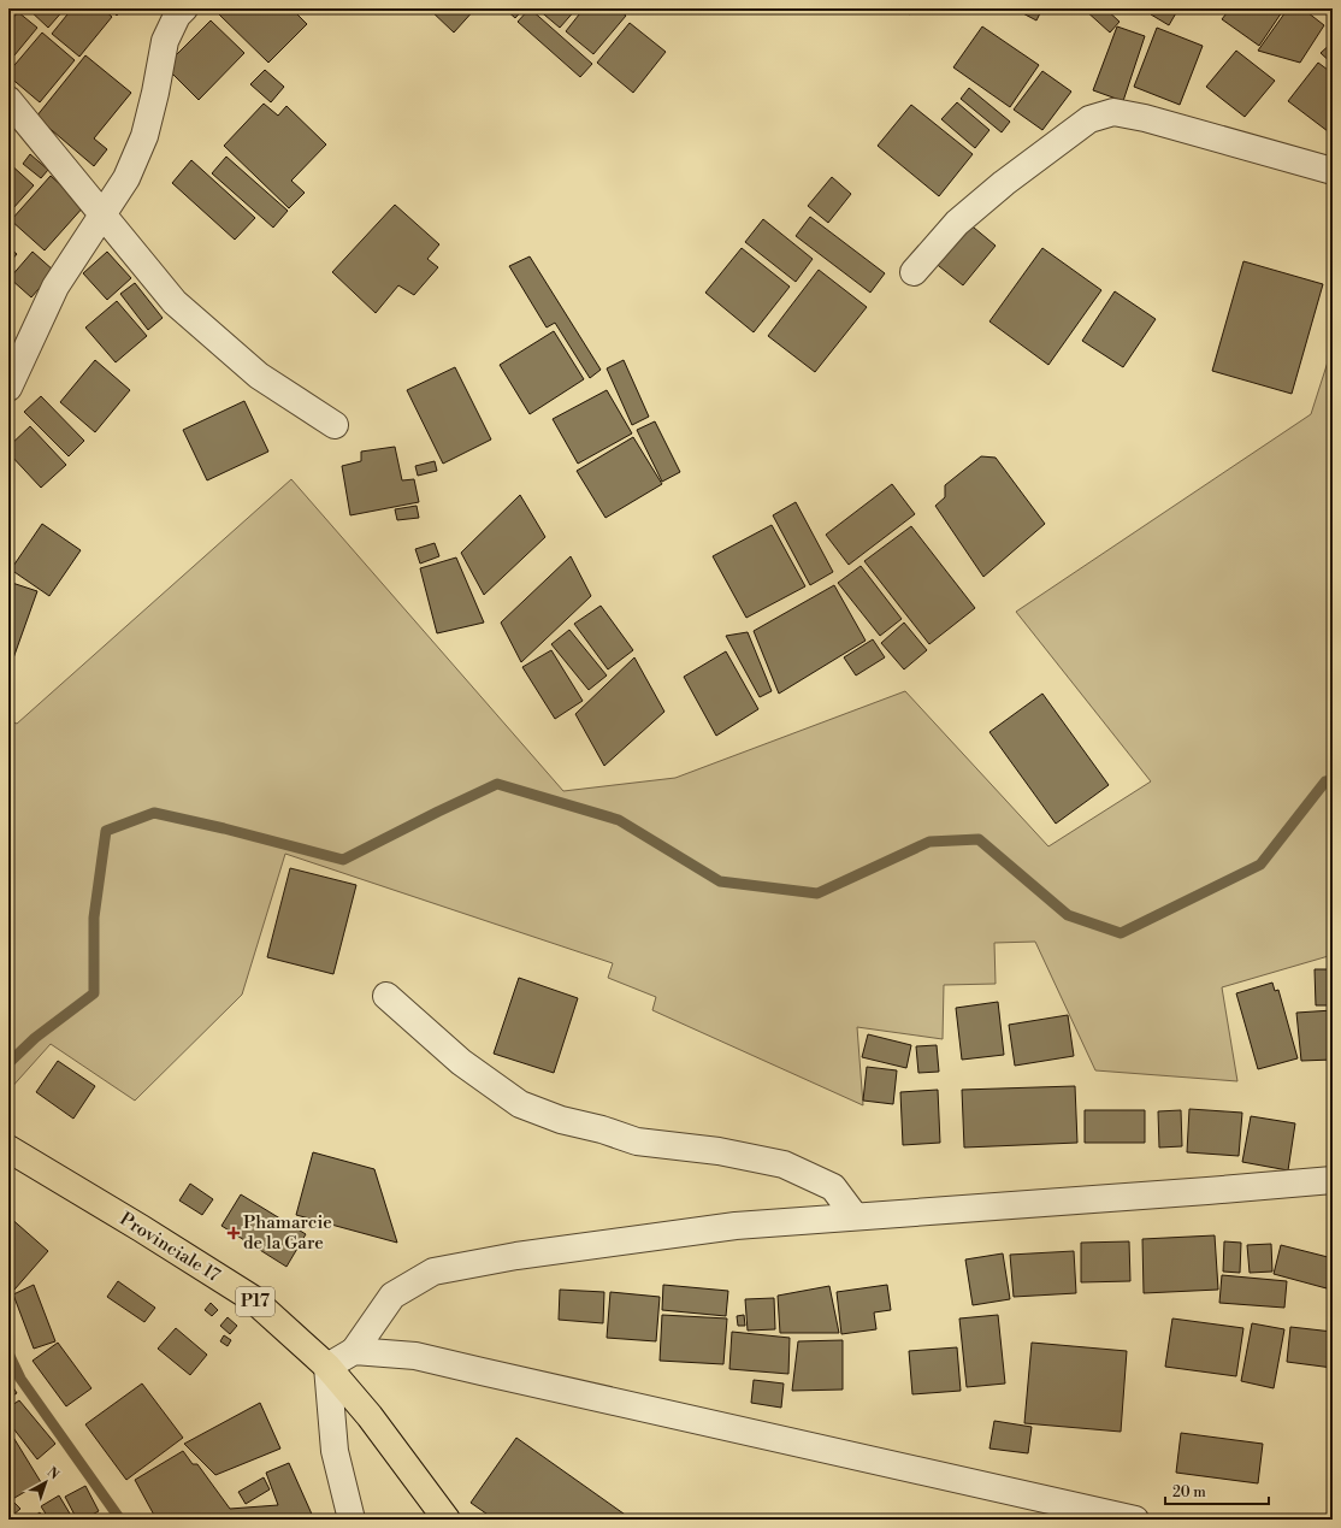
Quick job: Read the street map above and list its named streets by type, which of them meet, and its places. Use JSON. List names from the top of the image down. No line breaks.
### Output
{"streets":{"main road":["Provinciale 17","P17"]},"places":{"health":["Phamarcie de la Gare"]},"scale_bar":"20 m","north":"top right"}
